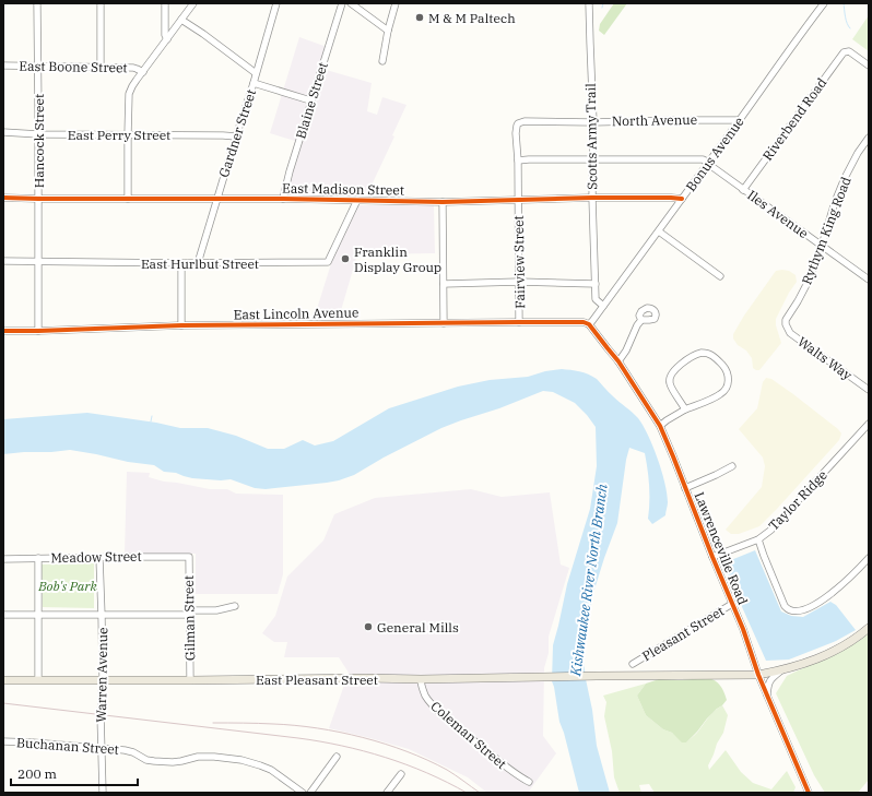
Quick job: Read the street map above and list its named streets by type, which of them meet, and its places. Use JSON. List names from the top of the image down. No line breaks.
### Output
{"streets":{"main road":["East Pleasant Street"],"street":["East Boone Street","Blaine Street","Riverbend Road","North Avenue","Gardner Street","East Perry Street","Scotts Army Trail","Hancock Street","Bonus Avenue","East Madison Street","Iles Avenue","Rythym King Road","Fairview Street","East Hurlbut Street","East Lincoln Avenue","Walts Way","Taylor Ridge","Lawrenceville Road","Meadow Street","Gilman Street","Pleasant Street","Warren Avenue","Coleman Street","Buchanan Street"]},"crossings":[["East Boone Street","Hancock Street"],["Blaine Street","East Madison Street"],["Riverbend Road","Iles Avenue"],["North Avenue","Scotts Army Trail"],["North Avenue","Bonus Avenue"],["North Avenue","Fairview Street"],["Gardner Street","East Perry Street"],["Gardner Street","East Madison Street"],["Gardner Street","East Hurlbut Street"],["East Perry Street","Hancock Street"],["Scotts Army Trail","Bonus Avenue"],["Scotts Army Trail","East Madison Street"],["Hancock Street","East Madison Street"],["Hancock Street","East Hurlbut Street"],["Hancock Street","East Lincoln Avenue"],["Bonus Avenue","East Madison Street"],["Bonus Avenue","Iles Avenue"],["Bonus Avenue","East Lincoln Avenue"],["Bonus Avenue","Lawrenceville Road"],["East Madison Street","Fairview Street"],["East Madison Street","East Hurlbut Street"],["Iles Avenue","Rythym King Road"],["Rythym King Road","Walts Way"],["Fairview Street","East Lincoln Avenue"],["East Lincoln Avenue","Lawrenceville Road"],["Taylor Ridge","Lawrenceville Road"],["Lawrenceville Road","Pleasant Street"],["Lawrenceville Road","East Pleasant Street"],["Meadow Street","Gilman Street"],["Meadow Street","Warren Avenue"],["Gilman Street","East Pleasant Street"],["Warren Avenue","East Pleasant Street"],["Warren Avenue","Buchanan Street"],["East Pleasant Street","Coleman Street"]],"water":["Kishwaukee River North Branch"],"parks":["Bob's Park"],"places":["M & M Paltech","Franklin Display Group","General Mills"],"scale_bar":"200 m"}
